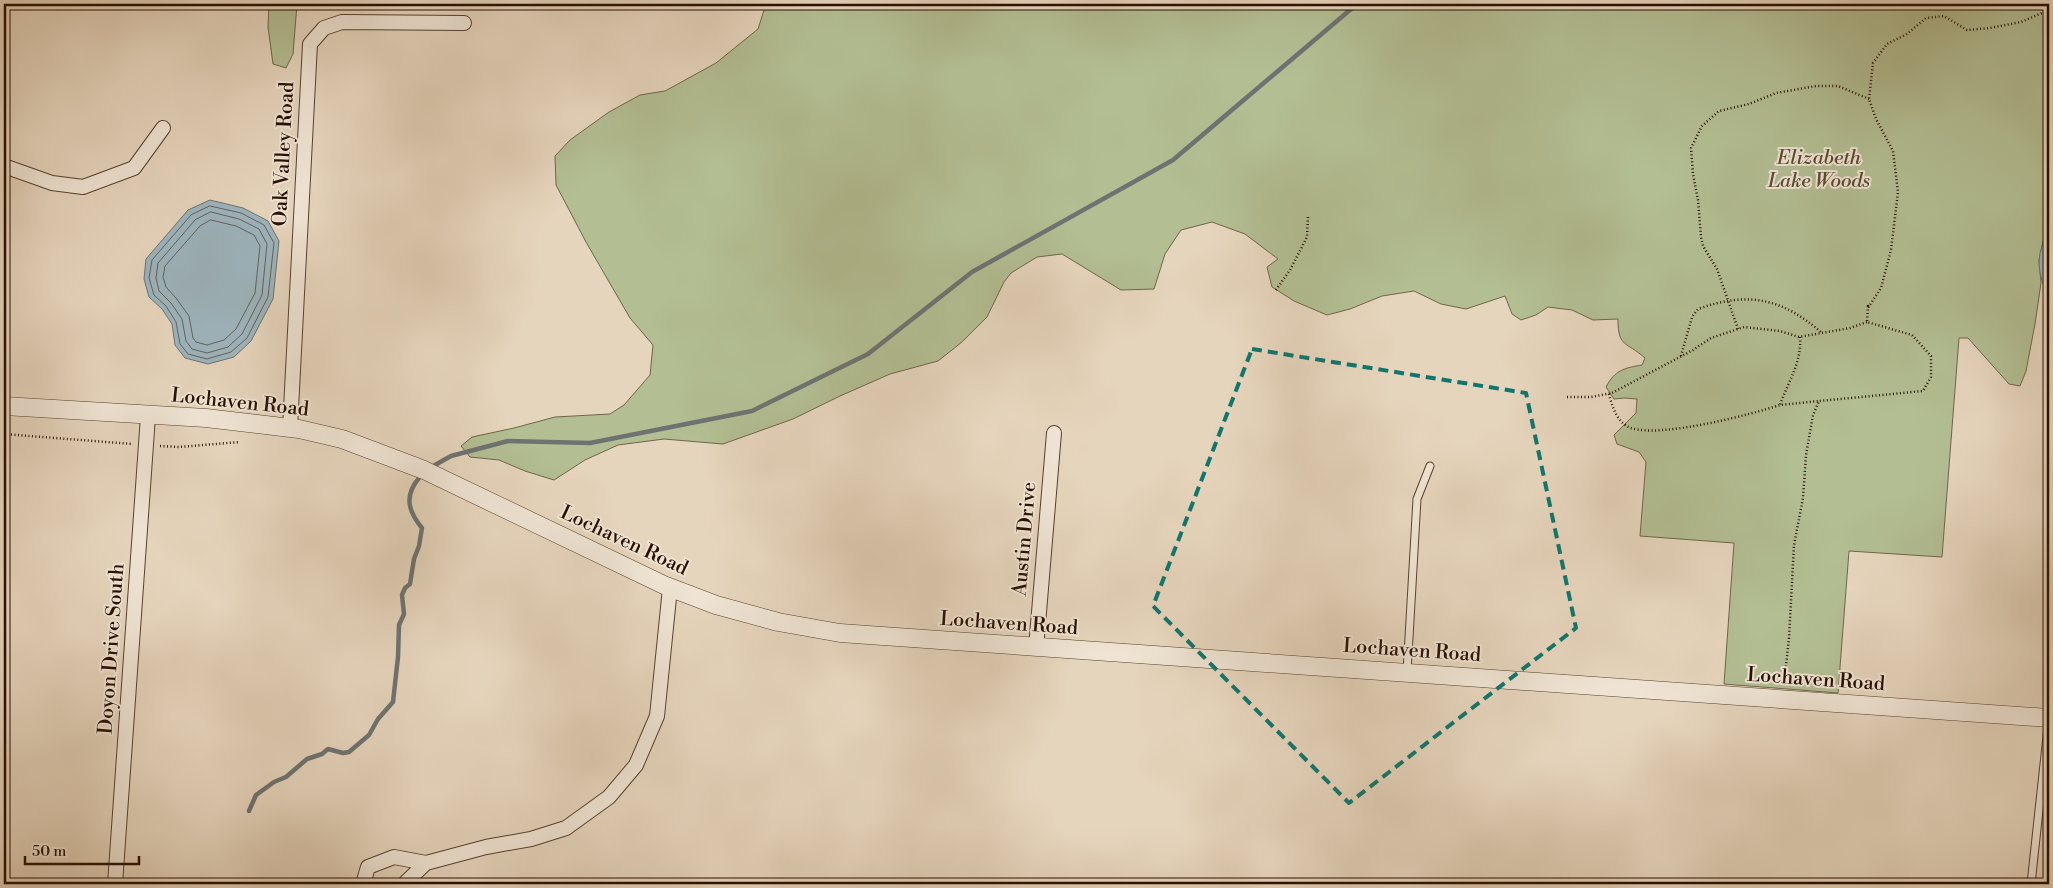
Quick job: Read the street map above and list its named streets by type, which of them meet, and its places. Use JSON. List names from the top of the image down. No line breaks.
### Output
{"streets":{"street":["Oak Valley Road","Lochaven Road","Austin Drive","Doyon Drive South"]},"crossings":[["Oak Valley Road","Lochaven Road"],["Lochaven Road","Austin Drive"],["Lochaven Road","Doyon Drive South"]],"parks":["Elizabeth Lake Woods"],"scale_bar":"50 m"}
